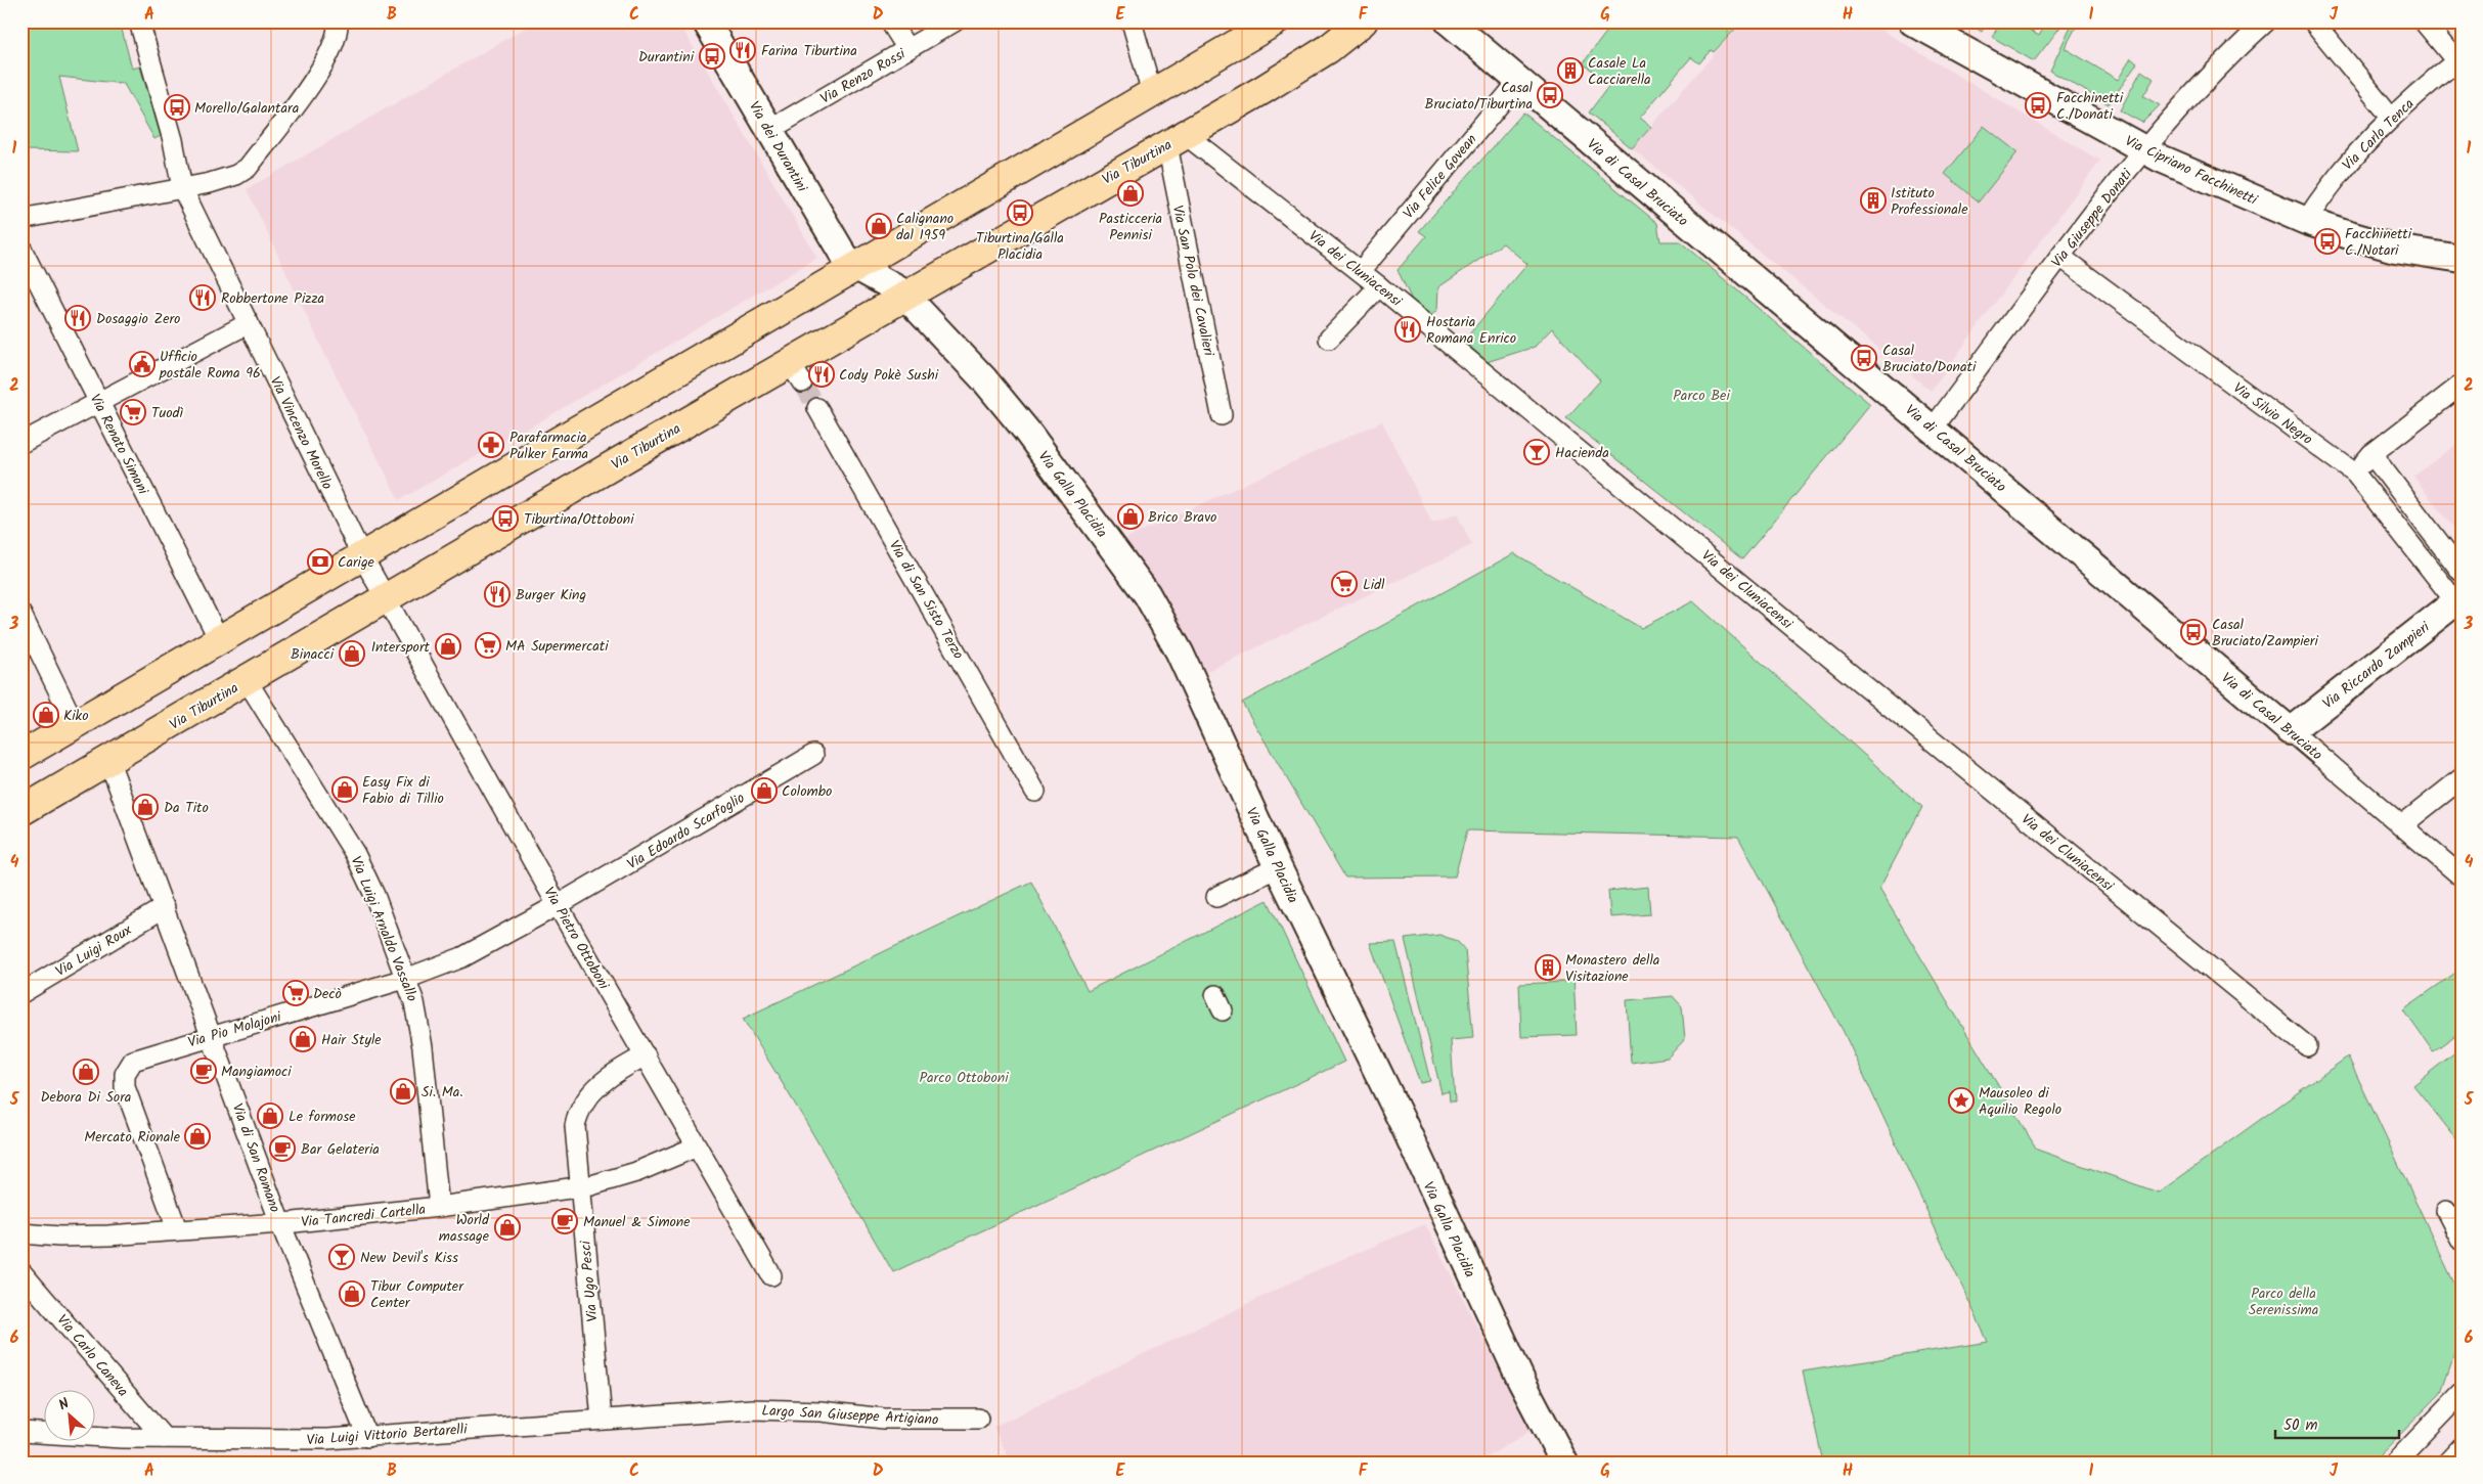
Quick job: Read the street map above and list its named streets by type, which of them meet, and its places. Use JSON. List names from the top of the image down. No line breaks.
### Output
{"streets":{"main road":["Via Tiburtina"],"street":["Via Renzo Rossi","Via Carlo Tenca","Via dei Durantini","Via Cipriano Facchinetti","Via Felice Govean","Via di Casal Bruciato","Via Giuseppe Donati","Via dei Cluniacensi","Via San Polo dei Cavalieri","Via Silvio Negro","Via Vincenzo Morello","Via Renato Simoni","Via Galla Placidia","Via di San Sisto Terzo","Via Riccardo Zampieri","Via Edoardo Scarfoglio","Via Luigi Arnaldo Vassallo","Via Pietro Ottoboni","Via Luigi Roux","Via Pio Molajoni","Via di San Romano","Via Tancredi Cartella","Via Ugo Pesci","Via Carlo Caneva","Largo San Giuseppe Artigiano","Via Luigi Vittorio Bertarelli"]},"crossings":[["Via Renzo Rossi","Via dei Durantini"],["Via Carlo Tenca","Via Cipriano Facchinetti"],["Via Tiburtina","Via dei Cluniacensi"],["Via Tiburtina","Via San Polo dei Cavalieri"],["Via Tiburtina","Via Galla Placidia"],["Via Tiburtina","Via Luigi Arnaldo Vassallo"],["Via Tiburtina","Via Pietro Ottoboni"],["Via Tiburtina","Via di San Romano"],["Via Cipriano Facchinetti","Via Giuseppe Donati"],["Via Felice Govean","Via di Casal Bruciato"],["Via Felice Govean","Via dei Cluniacensi"],["Via di Casal Bruciato","Via Giuseppe Donati"],["Via di Casal Bruciato","Via Riccardo Zampieri"],["Via Giuseppe Donati","Via Silvio Negro"],["Via dei Cluniacensi","Via San Polo dei Cavalieri"],["Via Silvio Negro","Via Riccardo Zampieri"],["Via Edoardo Scarfoglio","Via Pietro Ottoboni"],["Via Edoardo Scarfoglio","Via Pio Molajoni"],["Via Luigi Arnaldo Vassallo","Via Pio Molajoni"],["Via Luigi Arnaldo Vassallo","Via Tancredi Cartella"],["Via Pietro Ottoboni","Via Pio Molajoni"],["Via Pietro Ottoboni","Via Tancredi Cartella"],["Via Pietro Ottoboni","Via Ugo Pesci"],["Via Luigi Roux","Via di San Romano"],["Via Pio Molajoni","Via di San Romano"],["Via Pio Molajoni","Via Tancredi Cartella"],["Via di San Romano","Via Tancredi Cartella"],["Via di San Romano","Via Luigi Vittorio Bertarelli"],["Via Tancredi Cartella","Via Ugo Pesci"],["Via Ugo Pesci","Via Luigi Vittorio Bertarelli"],["Via Carlo Caneva","Via Luigi Vittorio Bertarelli"],["Largo San Giuseppe Artigiano","Via Luigi Vittorio Bertarelli"]],"parks":["Parco Bei","Parco Ottoboni","Parco della Serenissima"],"places":{"restaurant":["Farina Tiburtina","Robbertone Pizza","Dosaggio Zero","Hostaria Romana Enrico","Cody Pokè Sushi","Burger King"],"bus stop":["Durantini","Casal Bruciato/Tiburtina","Facchinetti C./Donati","Morello/Galantara","Tiburtina/Galla Placidia","Facchinetti C./Notari","Casal Bruciato/Donati","Tiburtina/Ottoboni","Casal Bruciato/Zampieri"],"building":["Casale La Cacciarella","Istituto Professionale","Monastero della Visitazione"],"shop":["Pasticceria Pennisi","Calignano dal 1959","Brico Bravo","Intersport","Binacci","Kiko","Easy Fix di Fabio di Tillio","Colombo","Da Tito","Hair Style","Debora Di Sora","Si. Ma.","Le formose","Mercato Rionale","World massage","Tibur Computer Center"],"public building":["Ufficio postale Roma 96"],"supermarket":["Tuodì","Lidl","MA Supermercati","Decò"],"pharmacy":["Parafarmacia Pulker Farma"],"bar":["Hacienda","New Devil's Kiss"],"bank":["Carige"],"cafe":["Mangiamoci","Bar Gelateria","Manuel & Simone"],"place":["Mausoleo di Aquilio Regolo"]},"scale_bar":"50 m","north":"top left","grid":{"columns":["A","B","C","D","E","F","G","H","I","J"],"rows":["1","2","3","4","5","6"]}}
